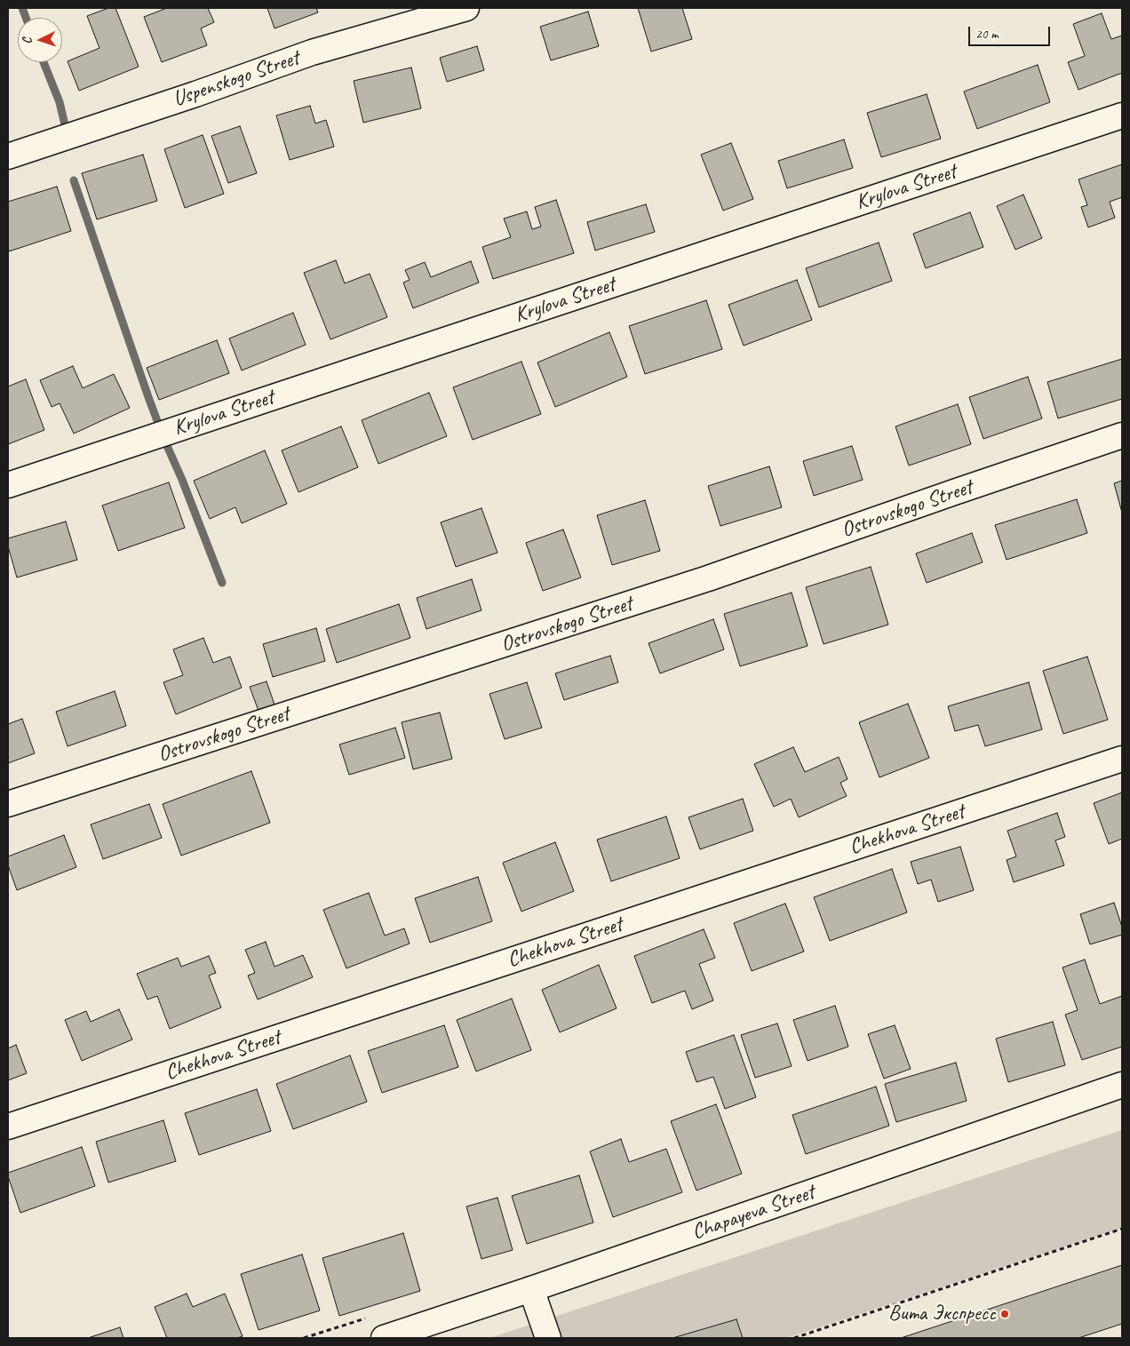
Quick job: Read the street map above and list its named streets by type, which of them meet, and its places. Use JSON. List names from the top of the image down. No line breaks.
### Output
{"streets":{"street":["Uspenskogo Street","Krylova Street","Ostrovskogo Street","Chekhova Street","Chapayeva Street"]},"places":["Вита Экспресс"],"scale_bar":"20 m","north":"left"}
